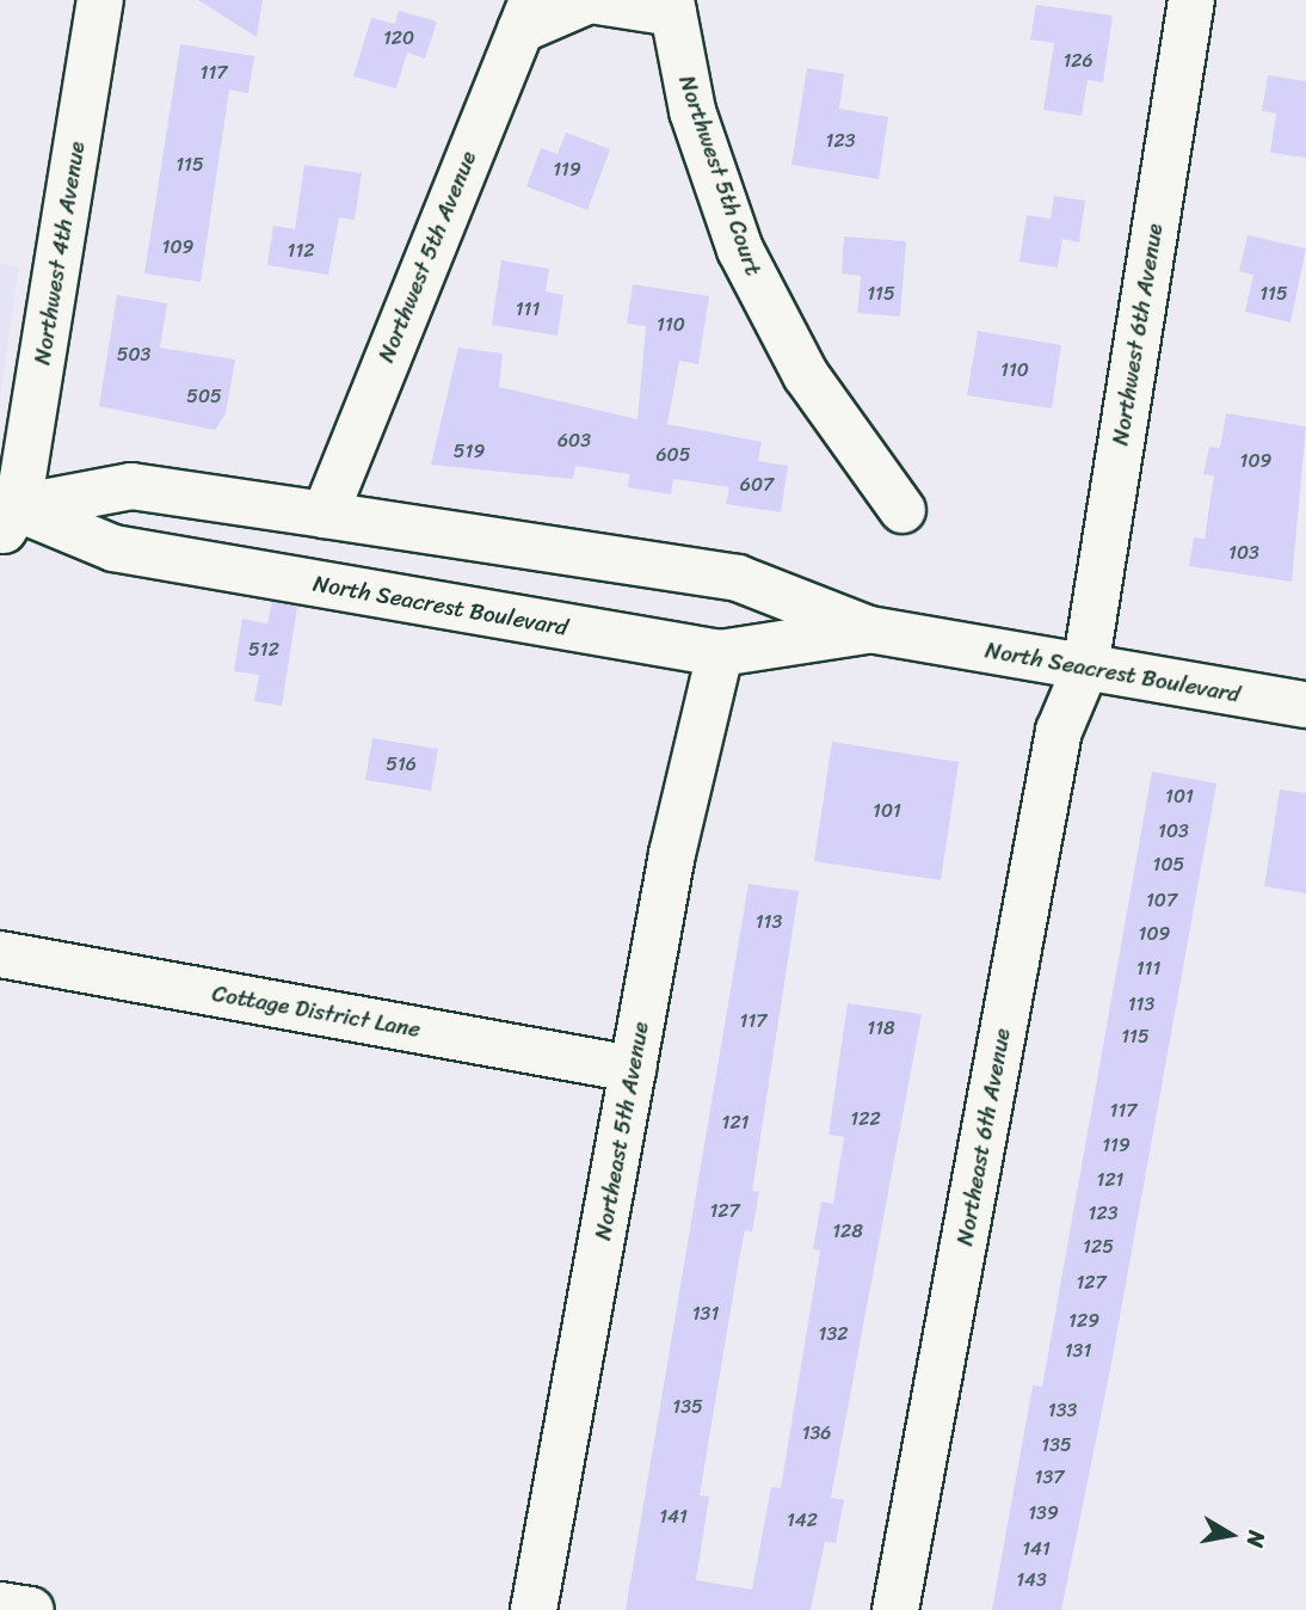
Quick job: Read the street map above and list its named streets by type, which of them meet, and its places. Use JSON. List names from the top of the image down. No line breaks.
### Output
{"streets":{"street":["Northwest 5th Court","Northwest 4th Avenue","Northwest 5th Avenue","Northwest 6th Avenue","North Seacrest Boulevard","Cottage District Lane","Northeast 5th Avenue","Northeast 6th Avenue"]},"crossings":[["Northwest 4th Avenue","North Seacrest Boulevard"],["Northwest 5th Avenue","North Seacrest Boulevard"],["Northwest 6th Avenue","North Seacrest Boulevard"],["Northwest 6th Avenue","Northeast 6th Avenue"],["North Seacrest Boulevard","Northeast 5th Avenue"],["North Seacrest Boulevard","Northeast 6th Avenue"],["Cottage District Lane","Northeast 5th Avenue"]],"house_numbers":["120","126","117","123","115","119","109","112","115","115","111","110","503","110","505","603","519","605","109","607","103","512","516","101","101","103","105","107","113","109","111","113","117","118","115","117","122","121","119","121","127","123","128","125","127","131","129","132","131","135","133","136","135","137","139","141","142","141","143"],"north":"right"}
